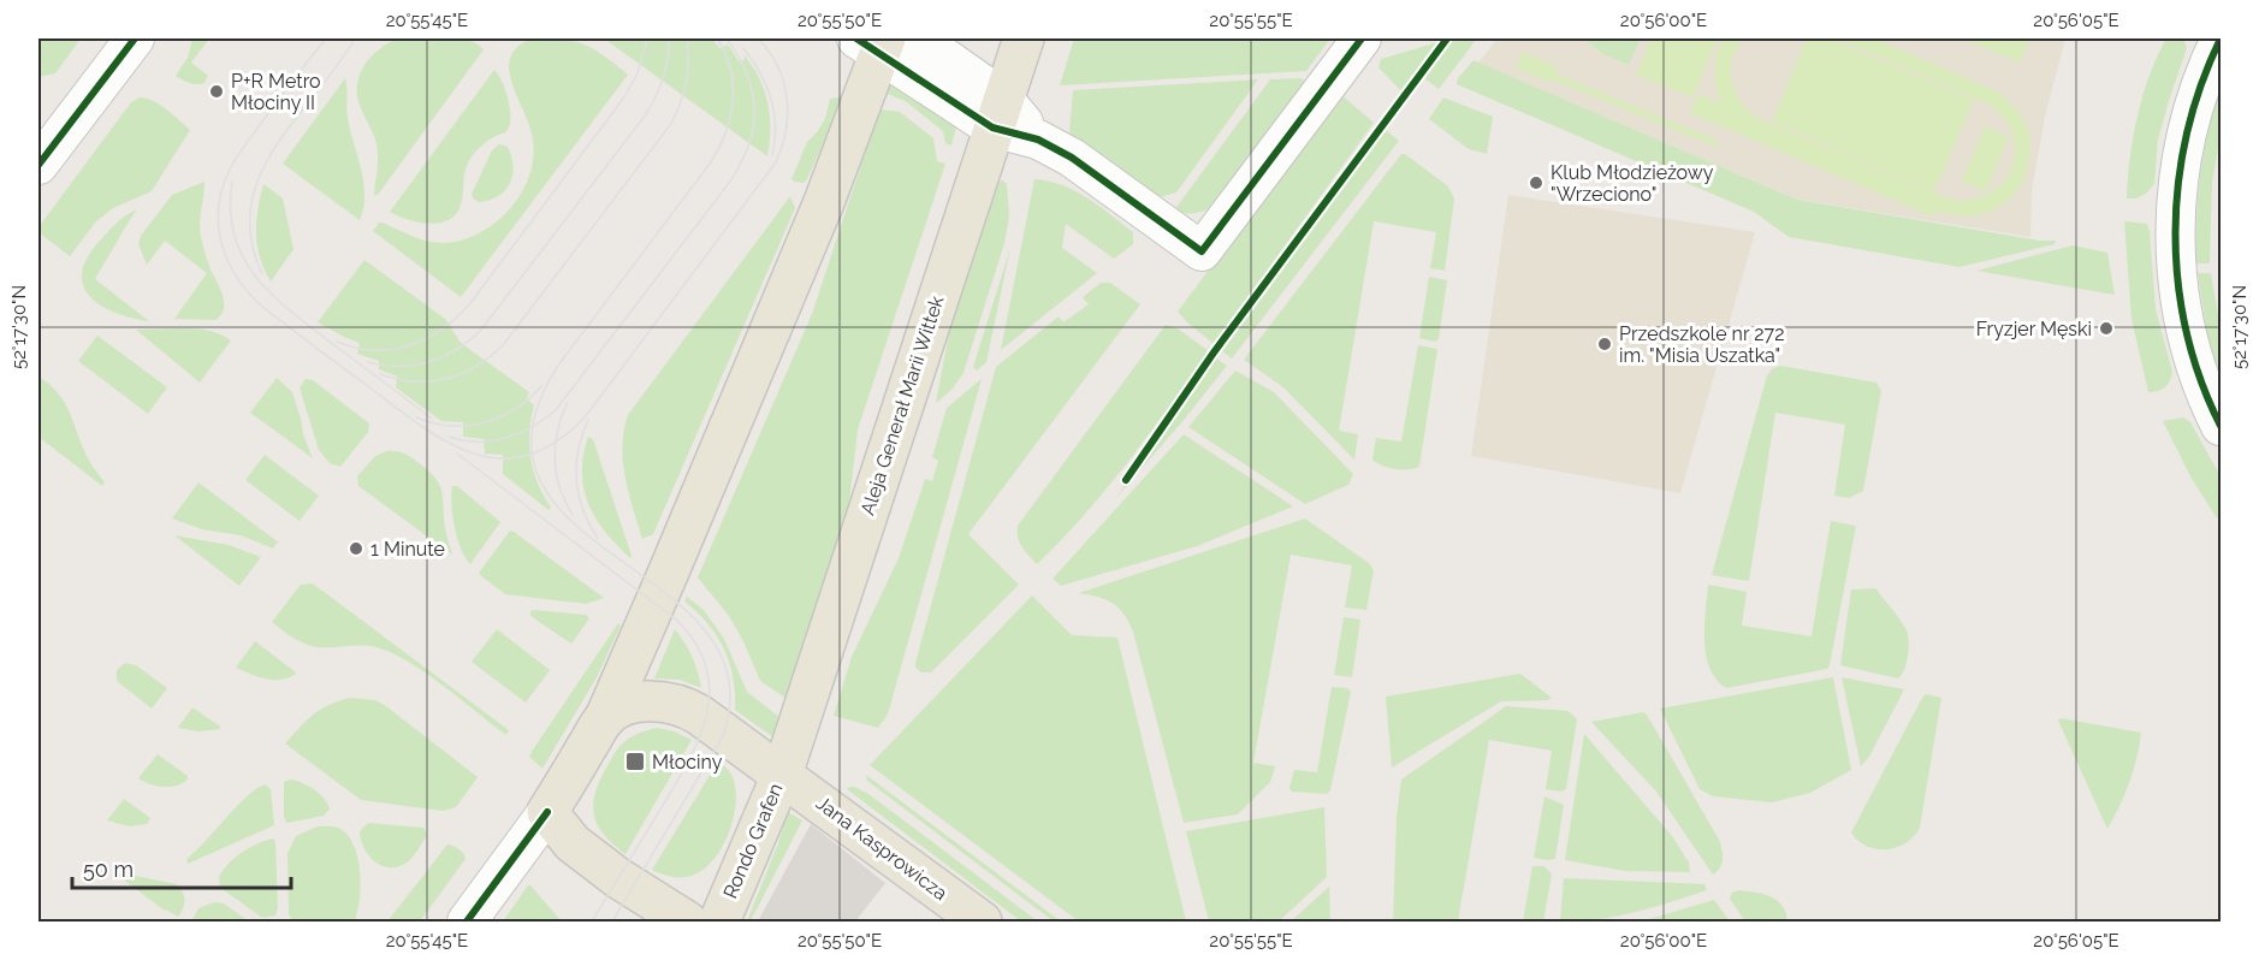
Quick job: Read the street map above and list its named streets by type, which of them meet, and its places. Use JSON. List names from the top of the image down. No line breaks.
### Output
{"streets":{"main road":["Aleja Generał Marii Wittek","Rondo Grafen","Jana Kasprowicza"]},"crossings":[["Aleja Generał Marii Wittek","Rondo Grafen"],["Aleja Generał Marii Wittek","Jana Kasprowicza"],["Rondo Grafen","Jana Kasprowicza"]],"places":{"other":["P+R Metro Młociny II","Klub Młodzieżowy \"Wrzeciono\"","Fryzjer Męski","Przedszkole nr 272 im. \"Misia Uszatka\"","1 Minute"],"transit":["Młociny"]},"scale_bar":"50 m","coordinates":["20°55'45\"E","20°55'50\"E","20°55'55\"E","20°56'00\"E","20°56'05\"E","52°17'30\"N"]}
